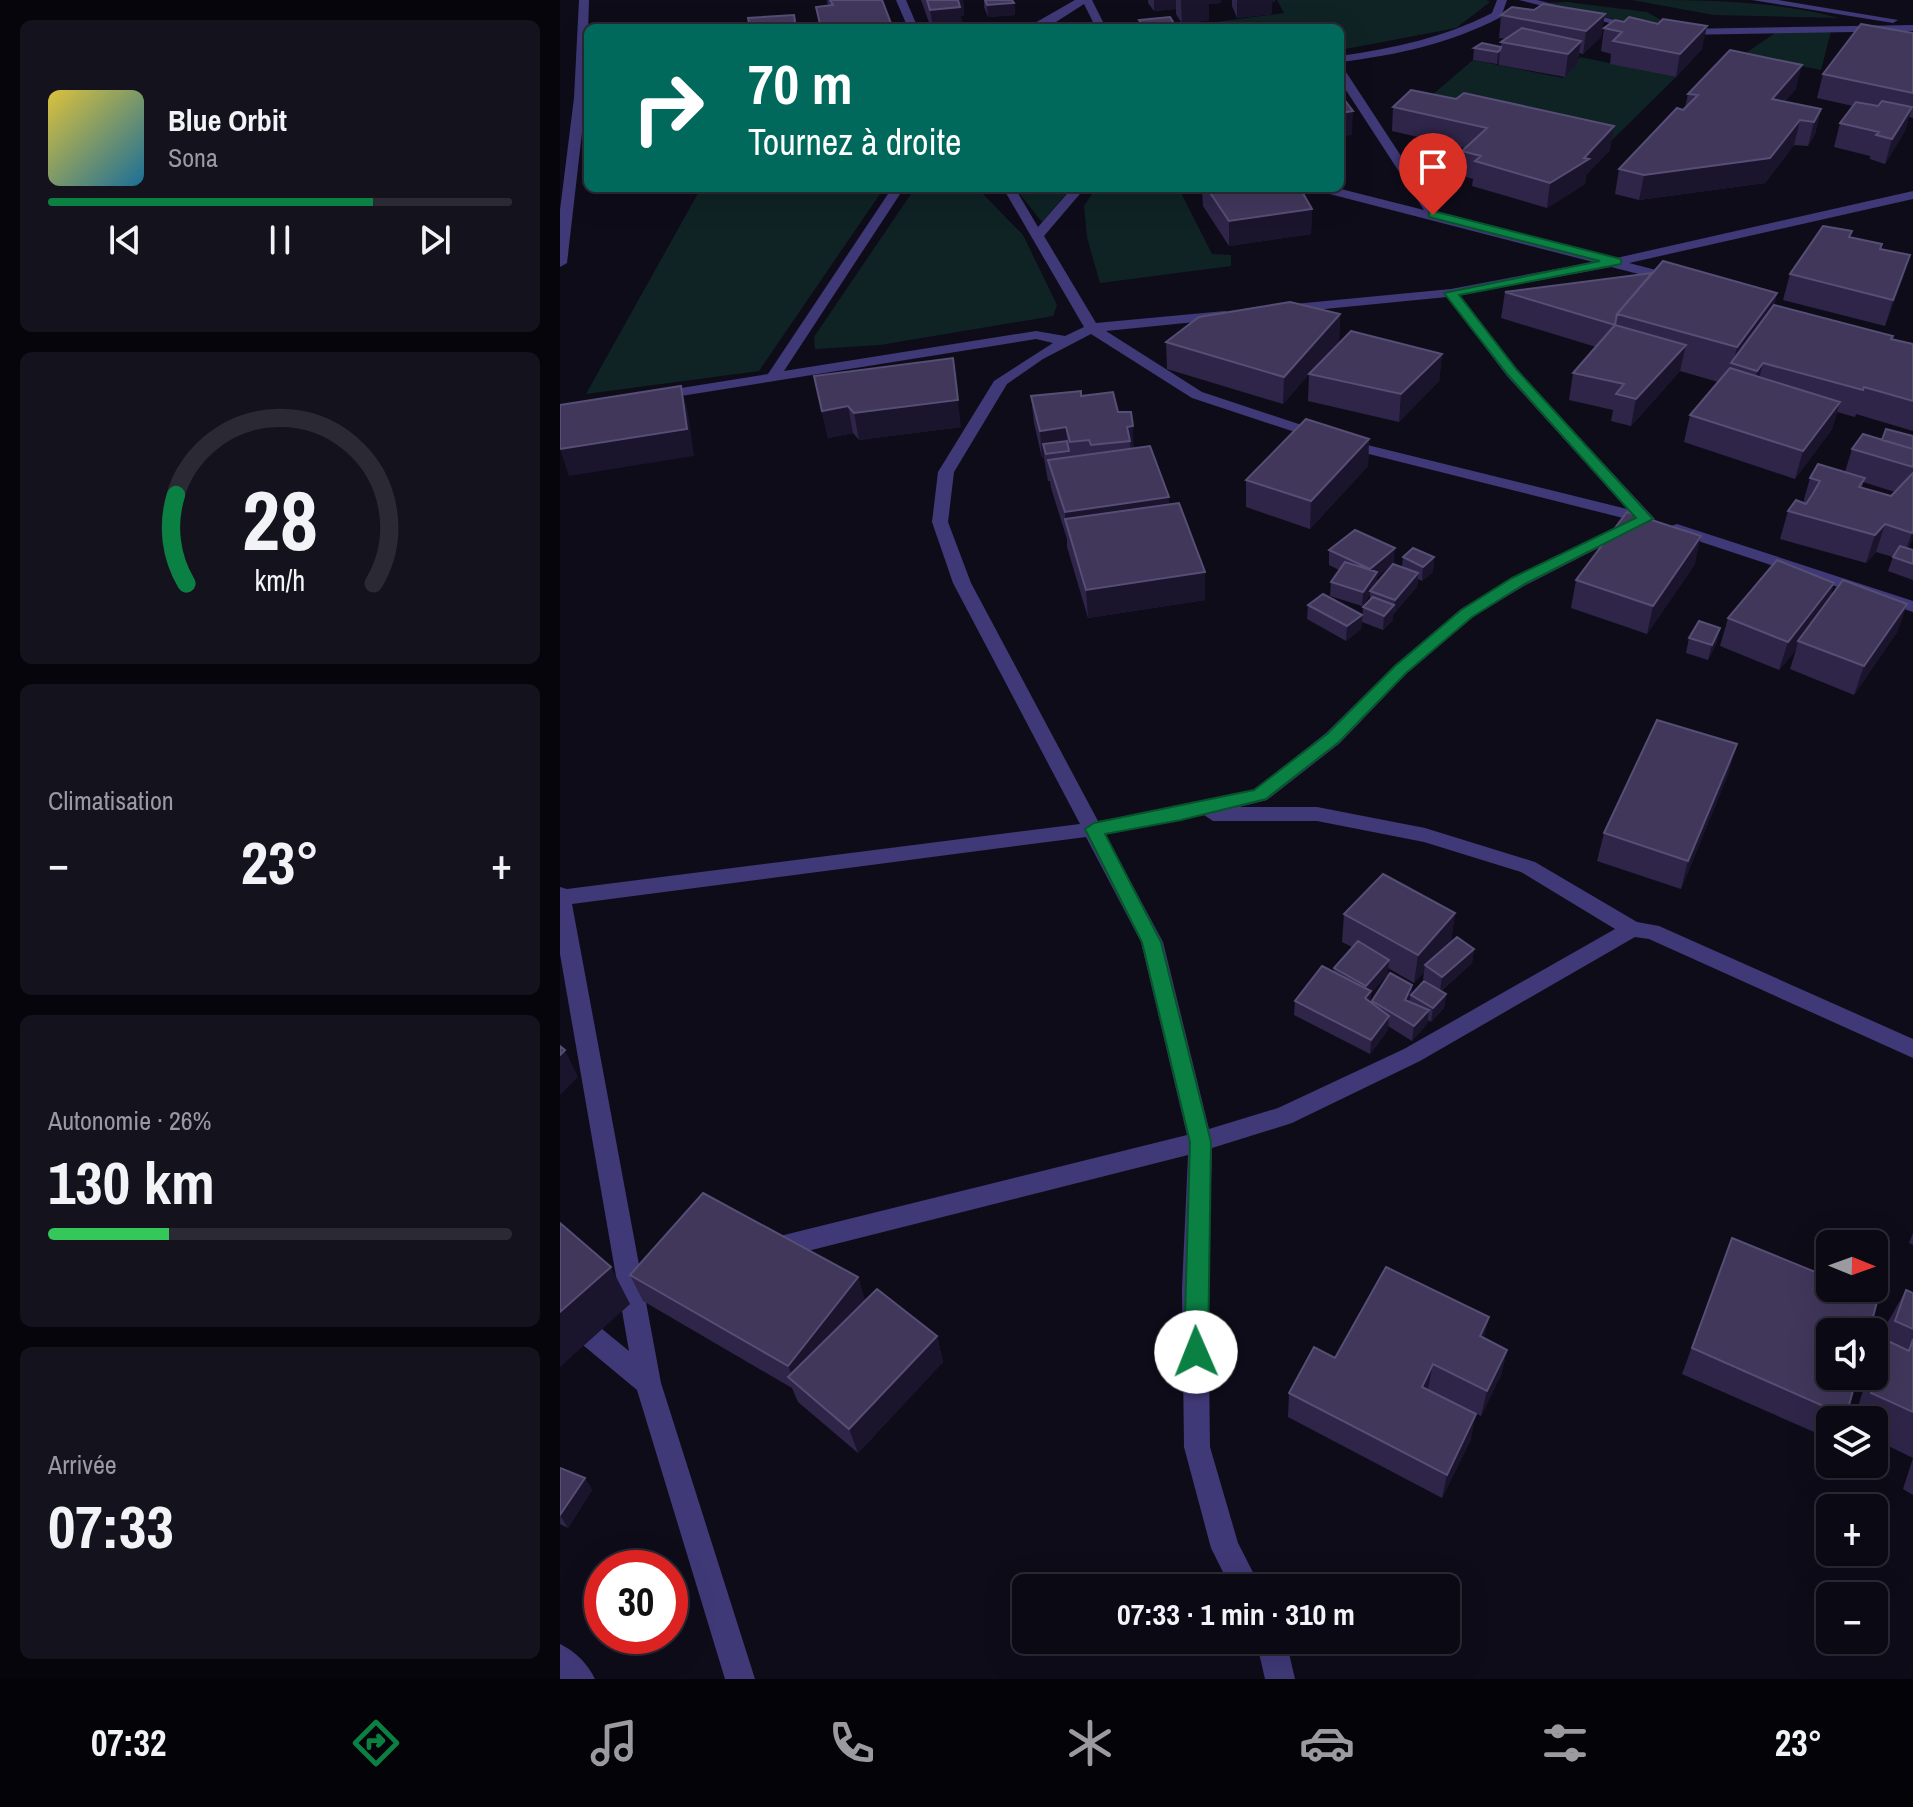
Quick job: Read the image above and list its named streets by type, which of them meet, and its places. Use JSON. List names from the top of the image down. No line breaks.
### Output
{"north":"right","page":{"turn":["70 m","Tournez à droite"],"song":["Blue Orbit","Sona"],"tile":["Climatisation",["Autonomie · 26%","130 km"],["Arrivée","07:33"]],"heat":["−","23°","+"],"map_buttons":["+","−"],"limit":"30","trip":"07:33 · 1 min · 310 m","tabs":["07:32","23°"],"gauge":["28","km/h"]}}
